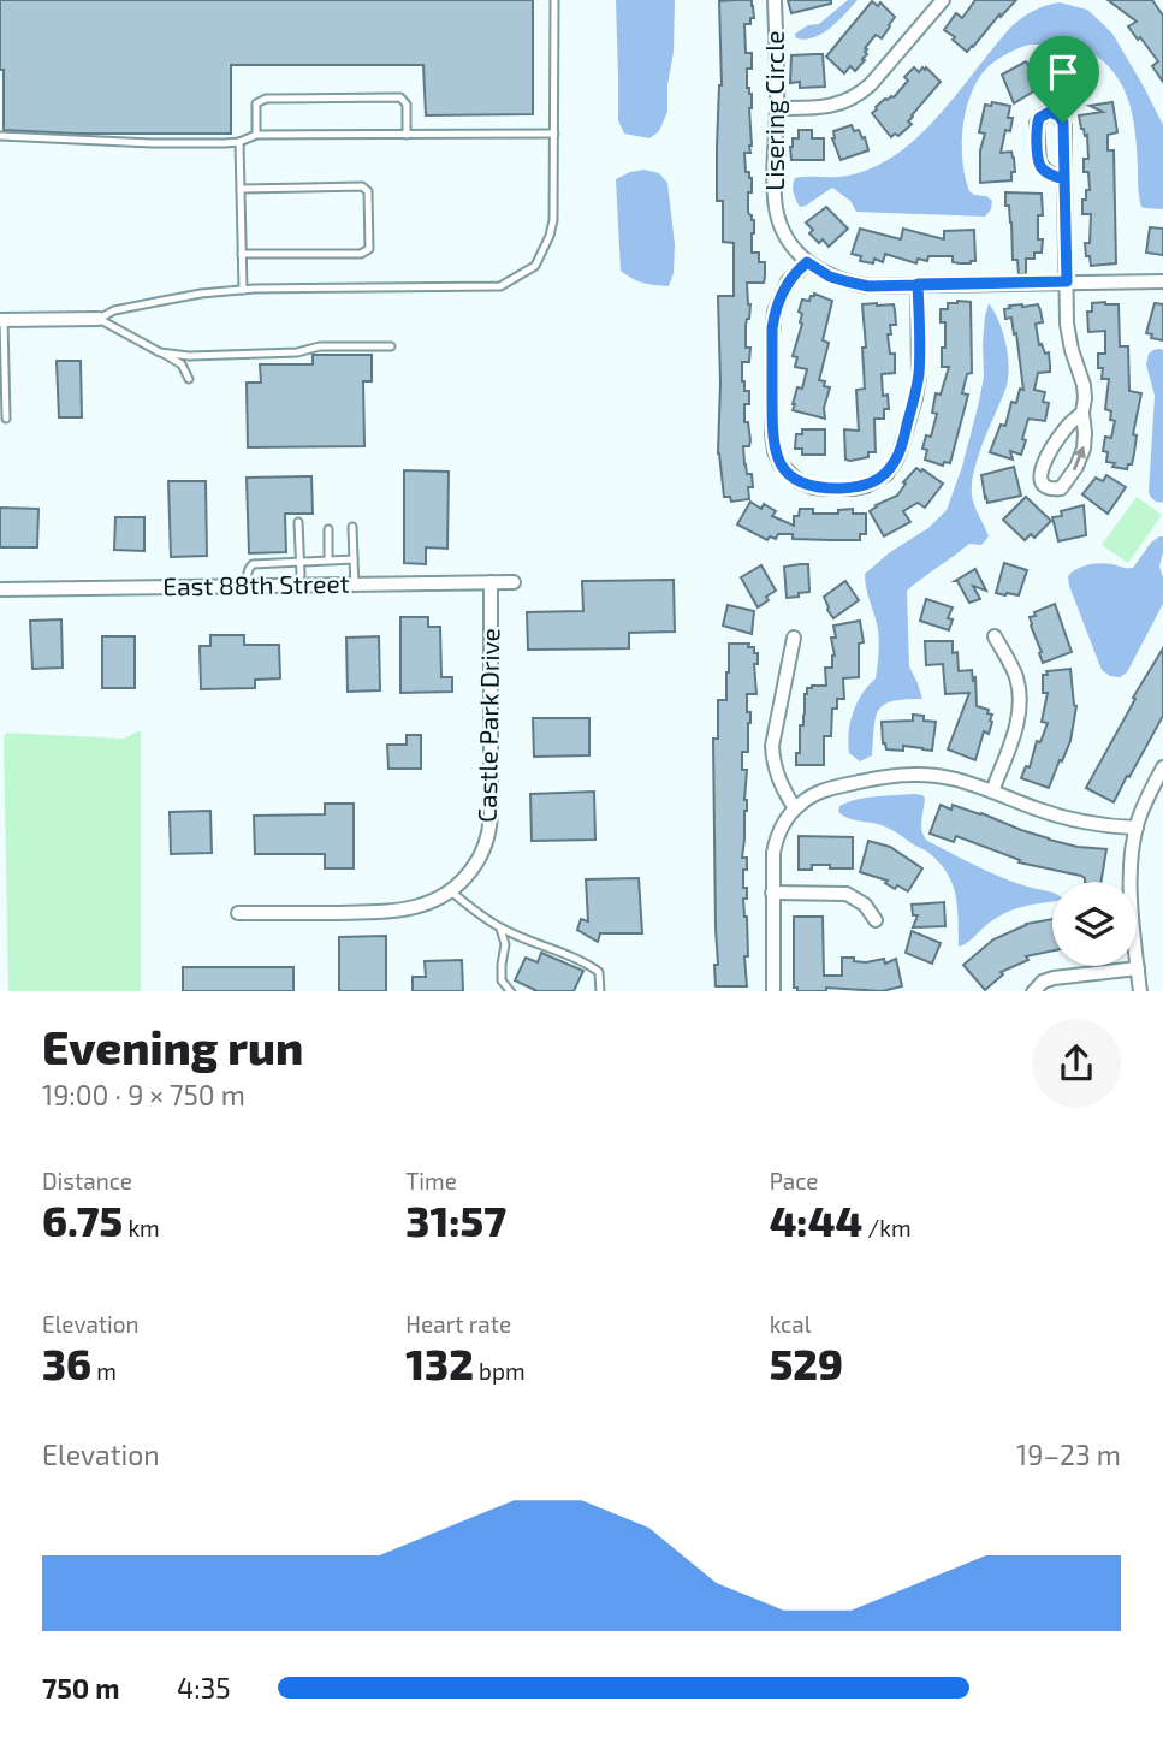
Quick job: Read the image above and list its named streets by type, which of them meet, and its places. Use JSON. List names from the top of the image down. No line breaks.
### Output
{"streets":{"street":["Lisering Circle","East 88th Street","Castle Park Drive"]},"crossings":[["East 88th Street","Castle Park Drive"]],"page":{"heading":["Evening run","19:00 · 9 × 750 m"],"stats":[["Distance","6.75 km"],["Time","31:57"],["Pace","4:44 /km"],["Elevation","36 m"],["Heart rate","132 bpm"],["kcal","529"]],"chart":["Elevation","19–23 m"],"list":[{"name":"750 m","note":"4:35"}]}}
